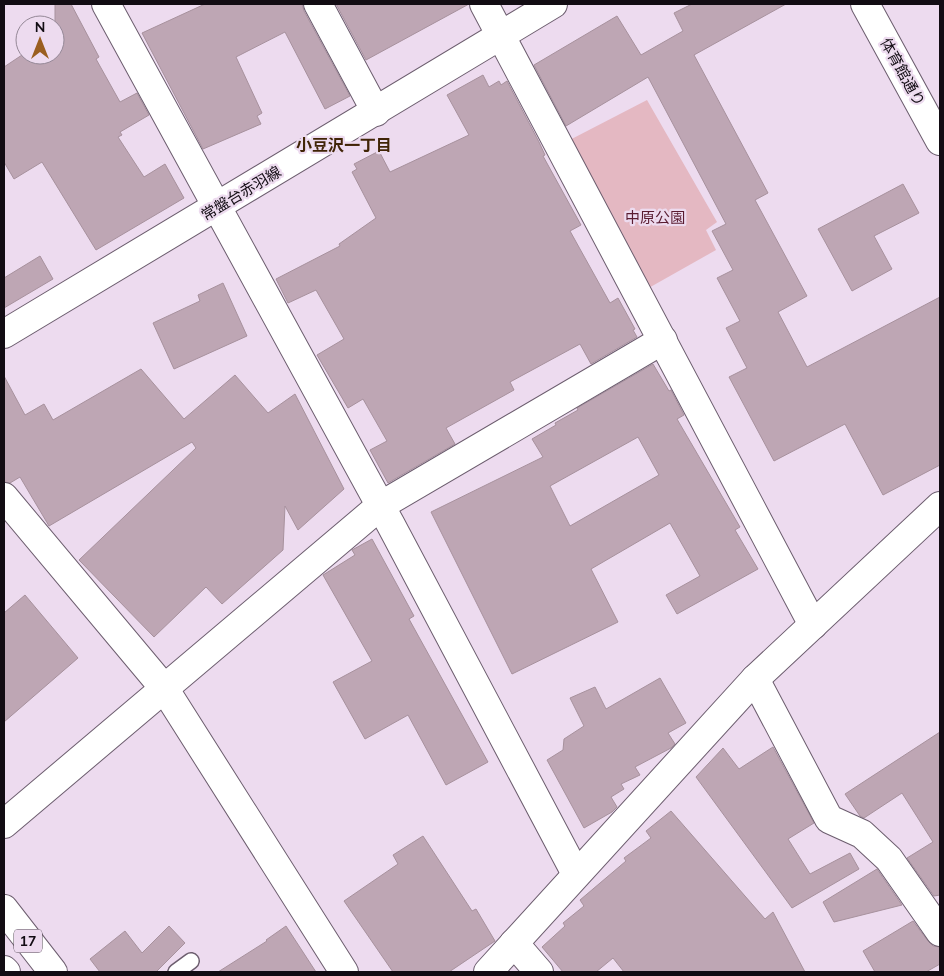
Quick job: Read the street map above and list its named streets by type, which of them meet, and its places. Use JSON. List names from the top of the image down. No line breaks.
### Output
{"streets":{"main road":["体育館通り","常盤台赤羽線","17"]},"districts":["小豆沢一丁目"],"parks":["中原公園"],"north":"top"}
